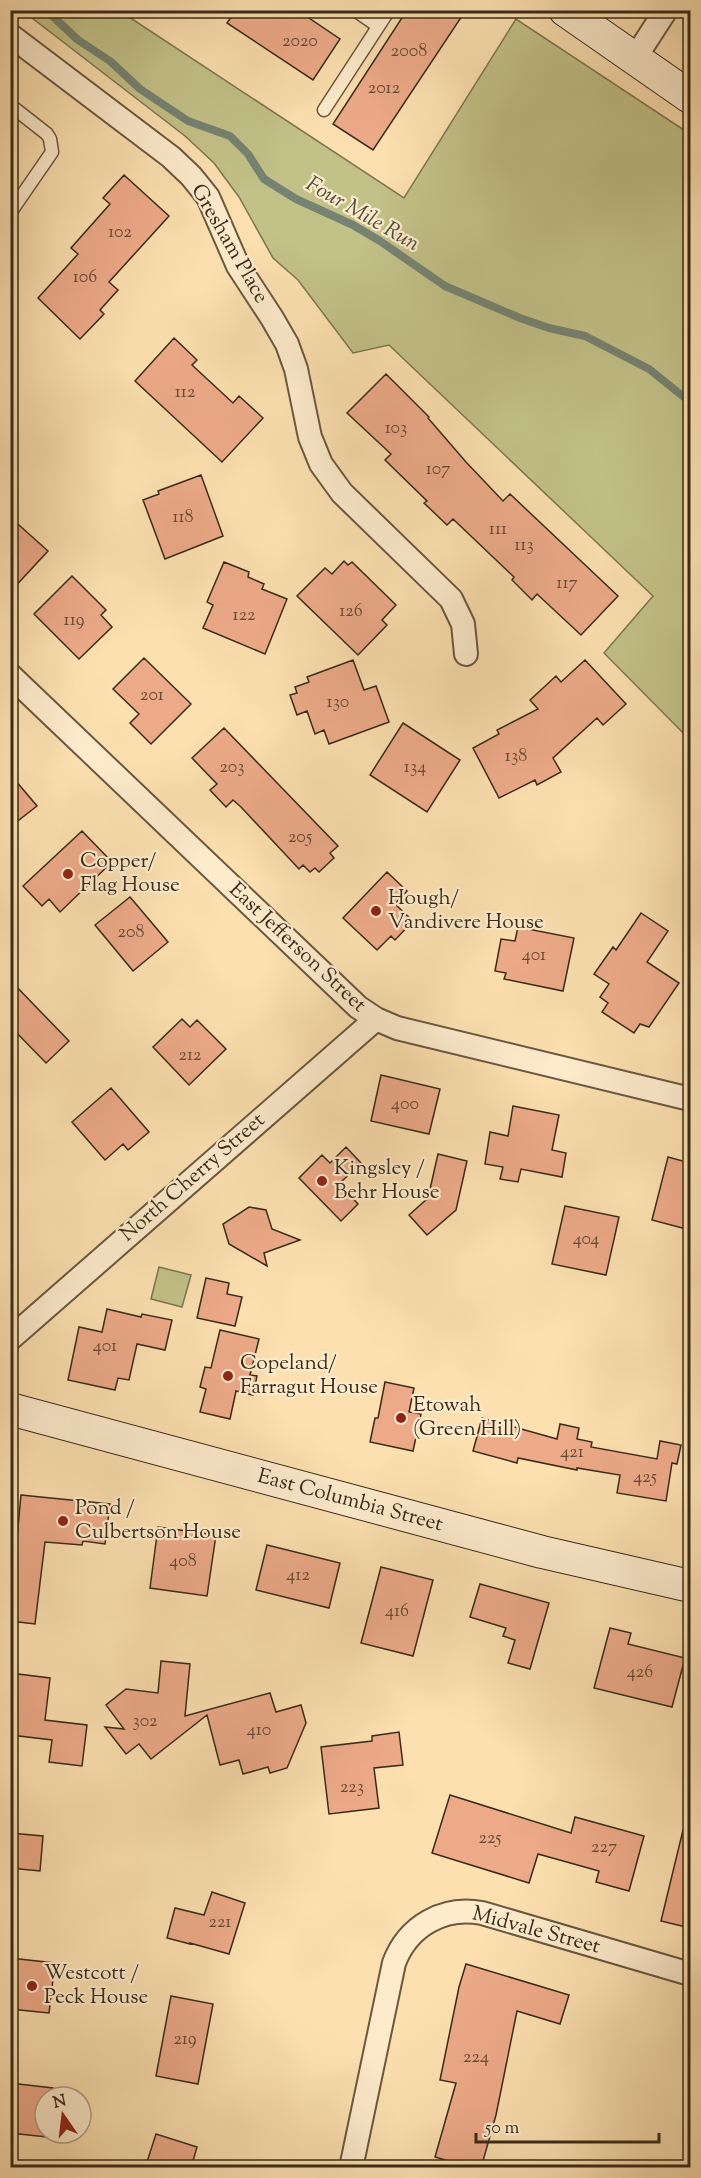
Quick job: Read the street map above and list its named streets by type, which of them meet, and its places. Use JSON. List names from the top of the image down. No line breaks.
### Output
{"streets":{"street":["Gresham Place","East Jefferson Street","North Cherry Street","East Columbia Street","Midvale Street"]},"crossings":[["East Jefferson Street","North Cherry Street"]],"water":["Four Mile Run"],"places":["Copper/ Flag House","Hough/ Vandivere House","Kingsley / Behr House","Copeland/ Farragut House","Etowah (Green Hill)","Pond / Culbertson House","Westcott / Peck House"],"house_numbers":["2020","2008","2012","102","106","112","103","107","118","111","113","117","126","122","119","201","130","138","203","134","205","208","401","212","400","404","401","421","425","408","412","416","426","302","410","223","225","227","221","219","224"],"scale_bar":"50 m","north":"top"}
